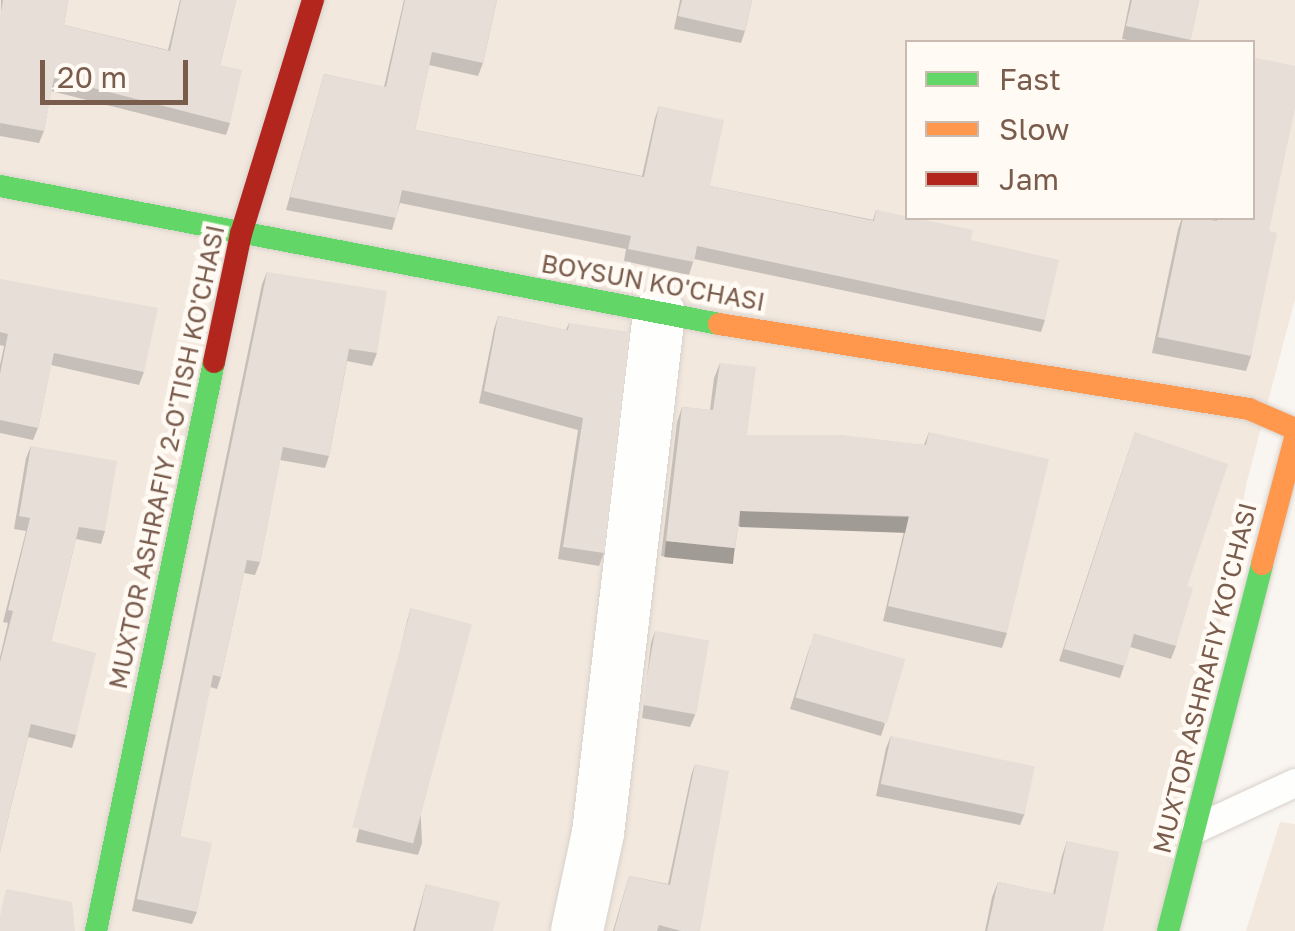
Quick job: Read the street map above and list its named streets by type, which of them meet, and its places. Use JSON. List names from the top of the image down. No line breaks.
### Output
{"streets":{"street":["BOYSUN KO'CHASI","MUXTOR ASHRAFIY 2-O'TISH KO'CHASI","MUXTOR ASHRAFIY KO'CHASI"]},"crossings":[["BOYSUN KO'CHASI","MUXTOR ASHRAFIY 2-O'TISH KO'CHASI"]],"legend":["Fast","Slow","Jam"],"scale_bar":"20 m"}
